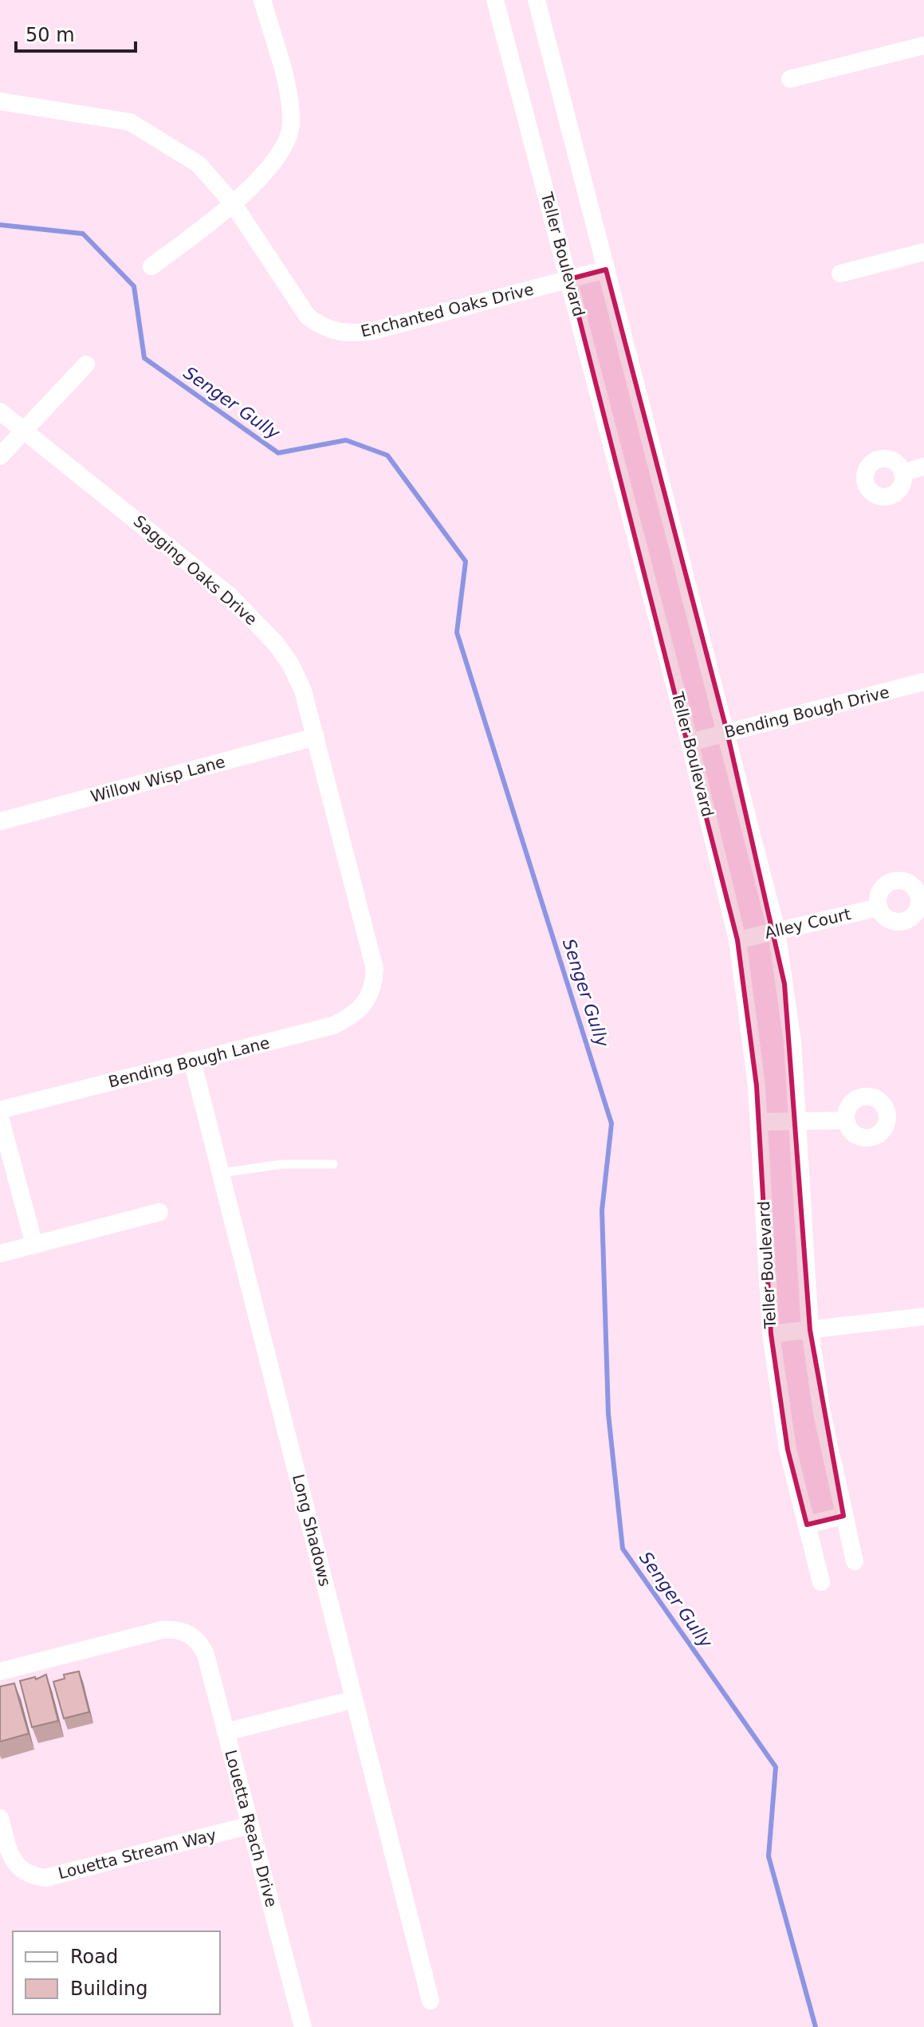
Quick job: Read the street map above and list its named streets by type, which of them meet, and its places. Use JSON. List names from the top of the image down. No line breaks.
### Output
{"streets":{"street":["Teller Boulevard","Enchanted Oaks Drive","Sagging Oaks Drive","Bending Bough Drive","Willow Wisp Lane","Alley Court","Bending Bough Lane","Long Shadows","Louetta Reach Drive","Louetta Stream Way"]},"crossings":[["Teller Boulevard","Enchanted Oaks Drive"],["Teller Boulevard","Bending Bough Drive"],["Teller Boulevard","Alley Court"],["Sagging Oaks Drive","Willow Wisp Lane"],["Sagging Oaks Drive","Bending Bough Lane"],["Bending Bough Lane","Long Shadows"],["Louetta Reach Drive","Louetta Stream Way"]],"water":["Senger Gully"],"legend":["Road","Building"],"scale_bar":"50 m"}
